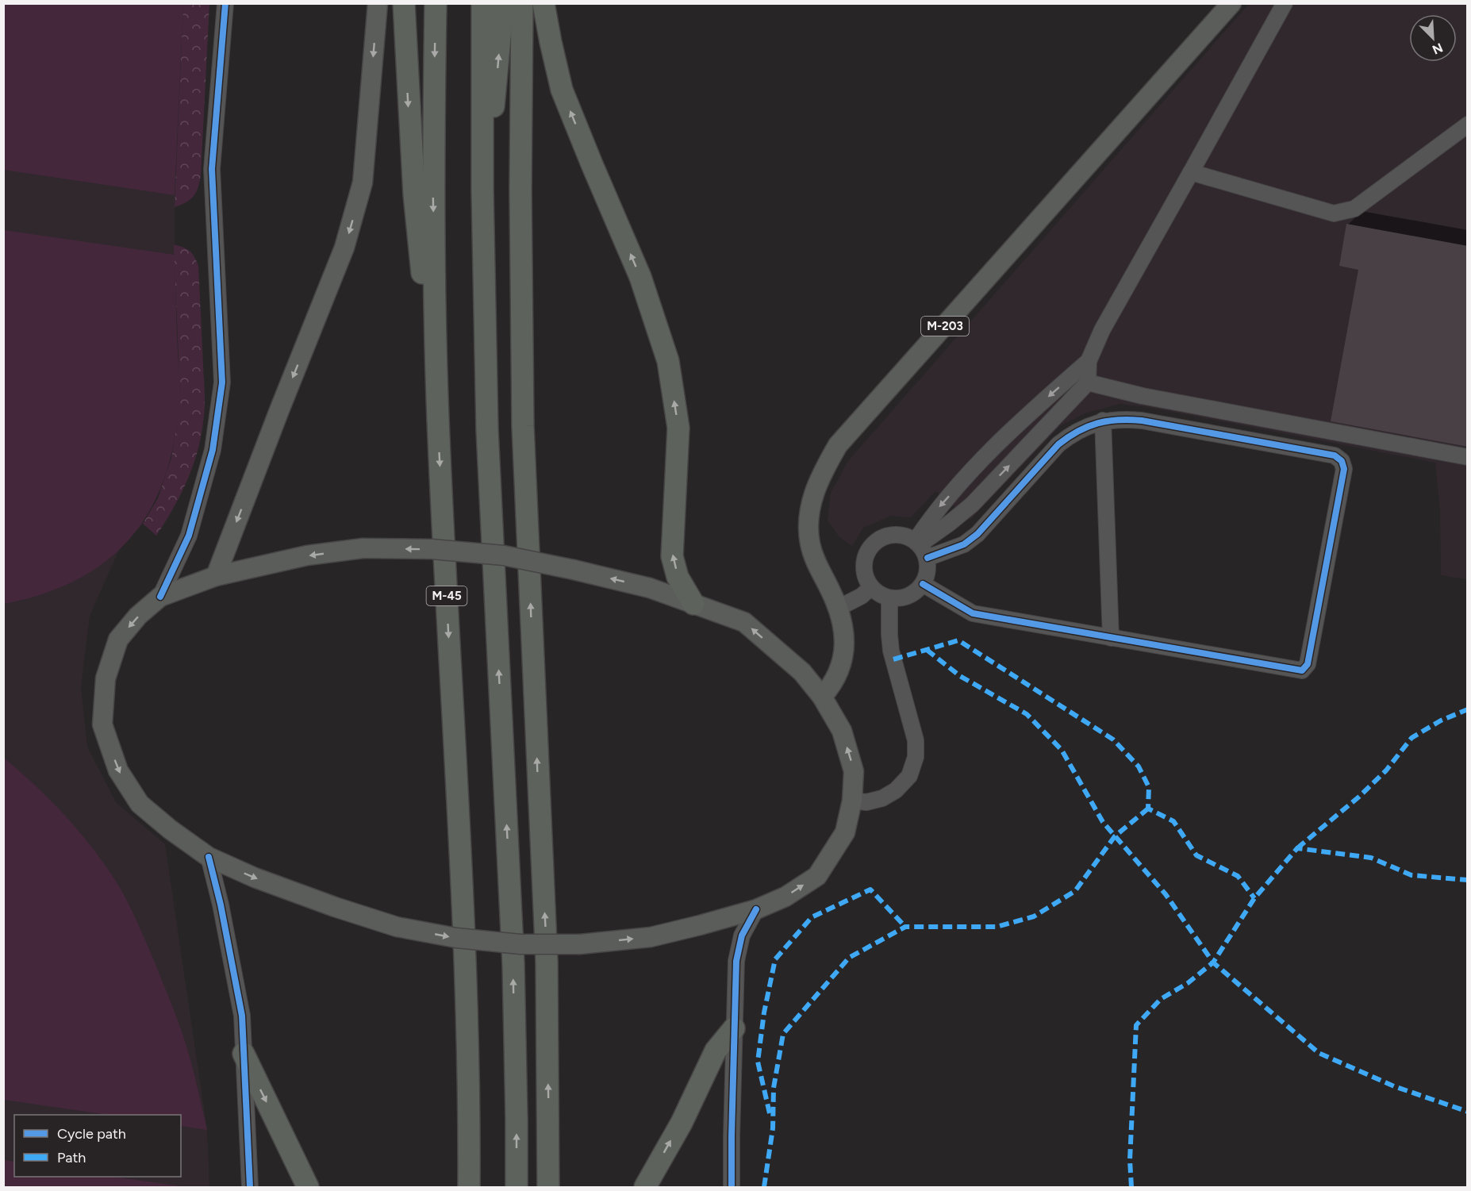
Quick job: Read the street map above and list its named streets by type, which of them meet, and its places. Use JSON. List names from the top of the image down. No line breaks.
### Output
{"streets":{"highway":["M-45"],"main road":["M-203"]},"legend":["Cycle path","Path"],"north":"bottom right"}
